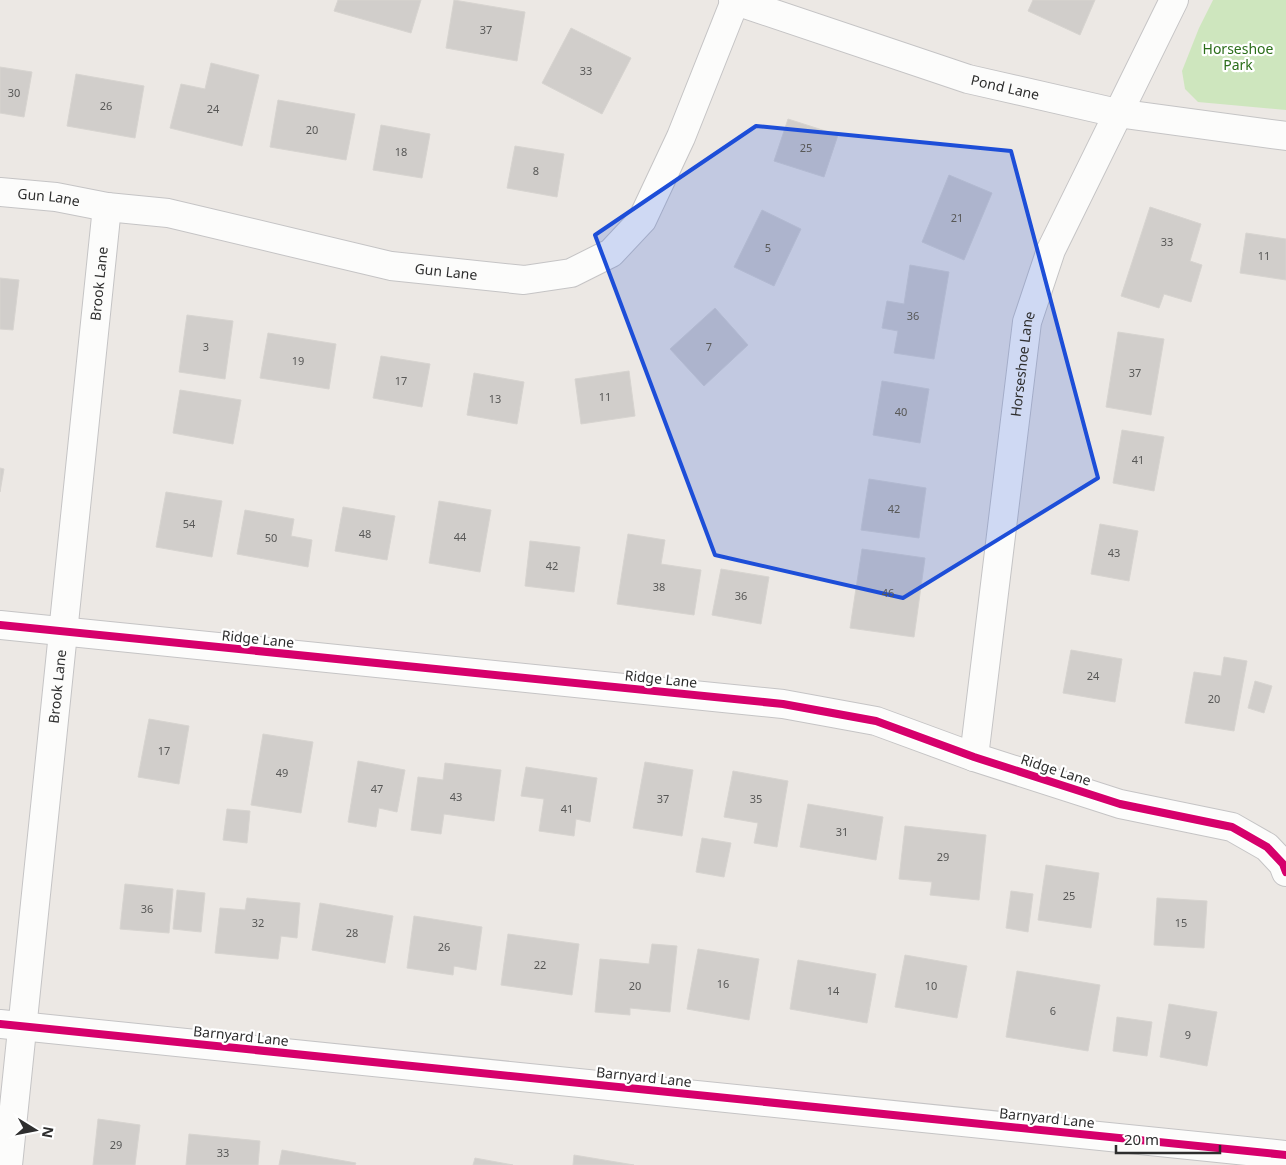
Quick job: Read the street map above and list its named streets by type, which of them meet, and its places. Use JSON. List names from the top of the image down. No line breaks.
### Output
{"streets":{"street":["Pond Lane","Gun Lane","Brook Lane","Horseshoe Lane","Ridge Lane","Barnyard Lane"]},"crossings":[["Pond Lane","Gun Lane"],["Pond Lane","Horseshoe Lane"],["Gun Lane","Brook Lane"],["Brook Lane","Ridge Lane"],["Brook Lane","Barnyard Lane"],["Horseshoe Lane","Ridge Lane"]],"parks":["Horseshoe Park"],"house_numbers":["37","33","30","26","24","20","25","18","8","21","33","5","11","36","3","7","19","37","17","11","13","40","41","42","54","48","44","50","43","42","38","46","36","24","20","17","49","47","43","37","35","41","31","29","25","36","32","15","28","26","22","16","20","10","14","6","9","29","33"],"scale_bar":"20 m","north":"right"}
